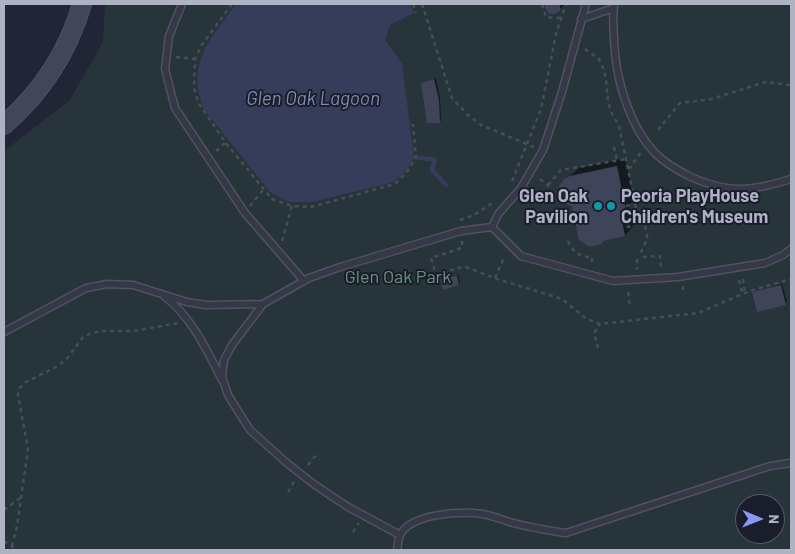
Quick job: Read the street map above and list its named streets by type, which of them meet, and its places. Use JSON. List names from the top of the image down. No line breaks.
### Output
{"water":["Glen Oak Lagoon"],"parks":["Glen Oak Park"],"places":["Glen Oak Pavilion","Peoria PlayHouse Children's Museum"],"north":"right"}
